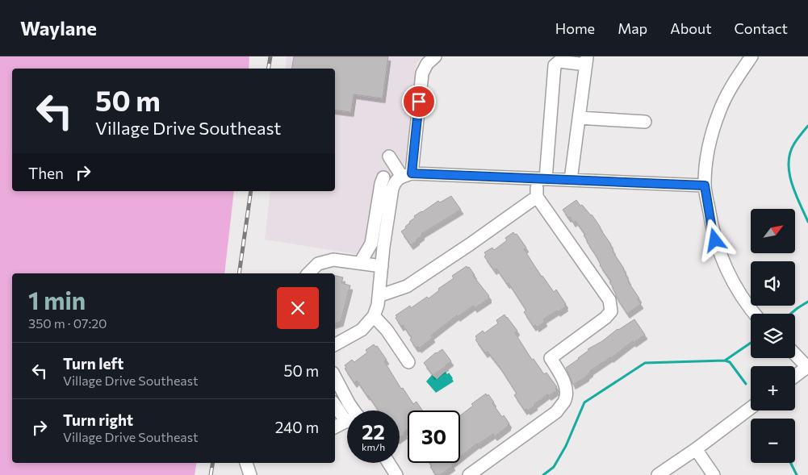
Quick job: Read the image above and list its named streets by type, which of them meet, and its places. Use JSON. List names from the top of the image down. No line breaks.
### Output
{"north":"top right","page":{"header":"Waylane","nav":["Home","Map","About","Contact"],"turn":["50 m","Village Drive Southeast"],"then":"Then","map_buttons":["+","−"],"heading":["1 min","350 m · 07:20"],"list":[{"name":"Turn left","note":"Village Drive Southeast","value":"50 m"},{"name":"Turn right","note":"Village Drive Southeast","value":"240 m"}],"speed":"22 km/h","limit":"30"}}
